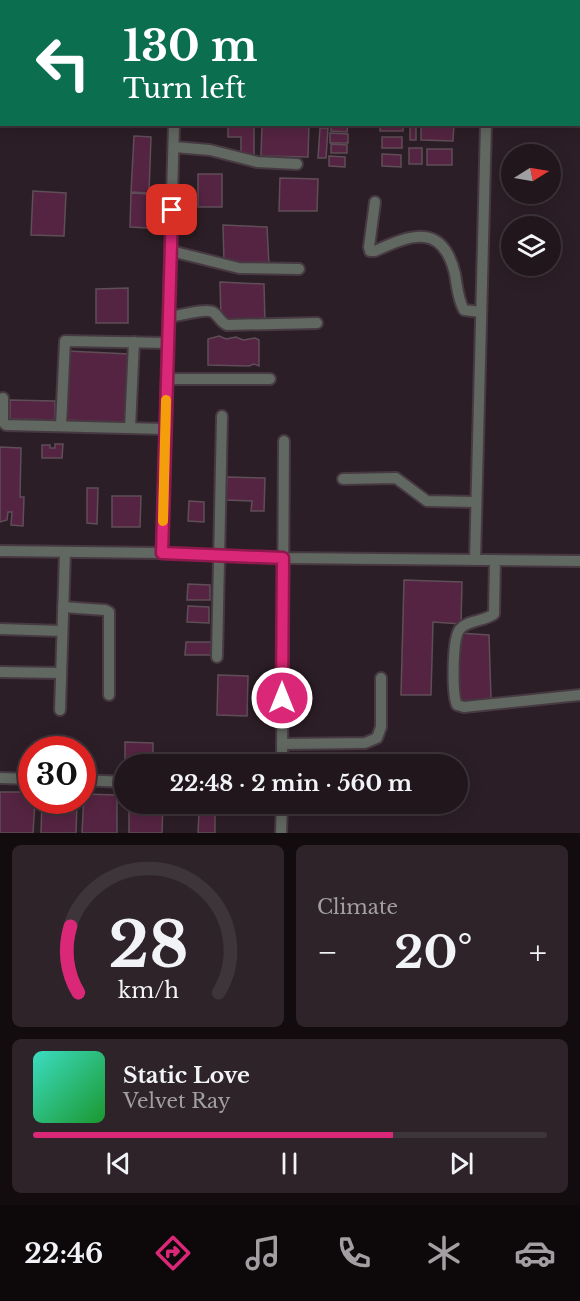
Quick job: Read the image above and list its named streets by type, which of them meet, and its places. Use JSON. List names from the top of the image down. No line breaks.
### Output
{"north":"right","page":{"turn":["130 m","Turn left"],"limit":"30","trip":"22:48 · 2 min · 560 m","tile":"Climate","heat":["−","20°","+"],"song":["Static Love","Velvet Ray"],"tabs":"22:46","gauge":["28","km/h"]}}
